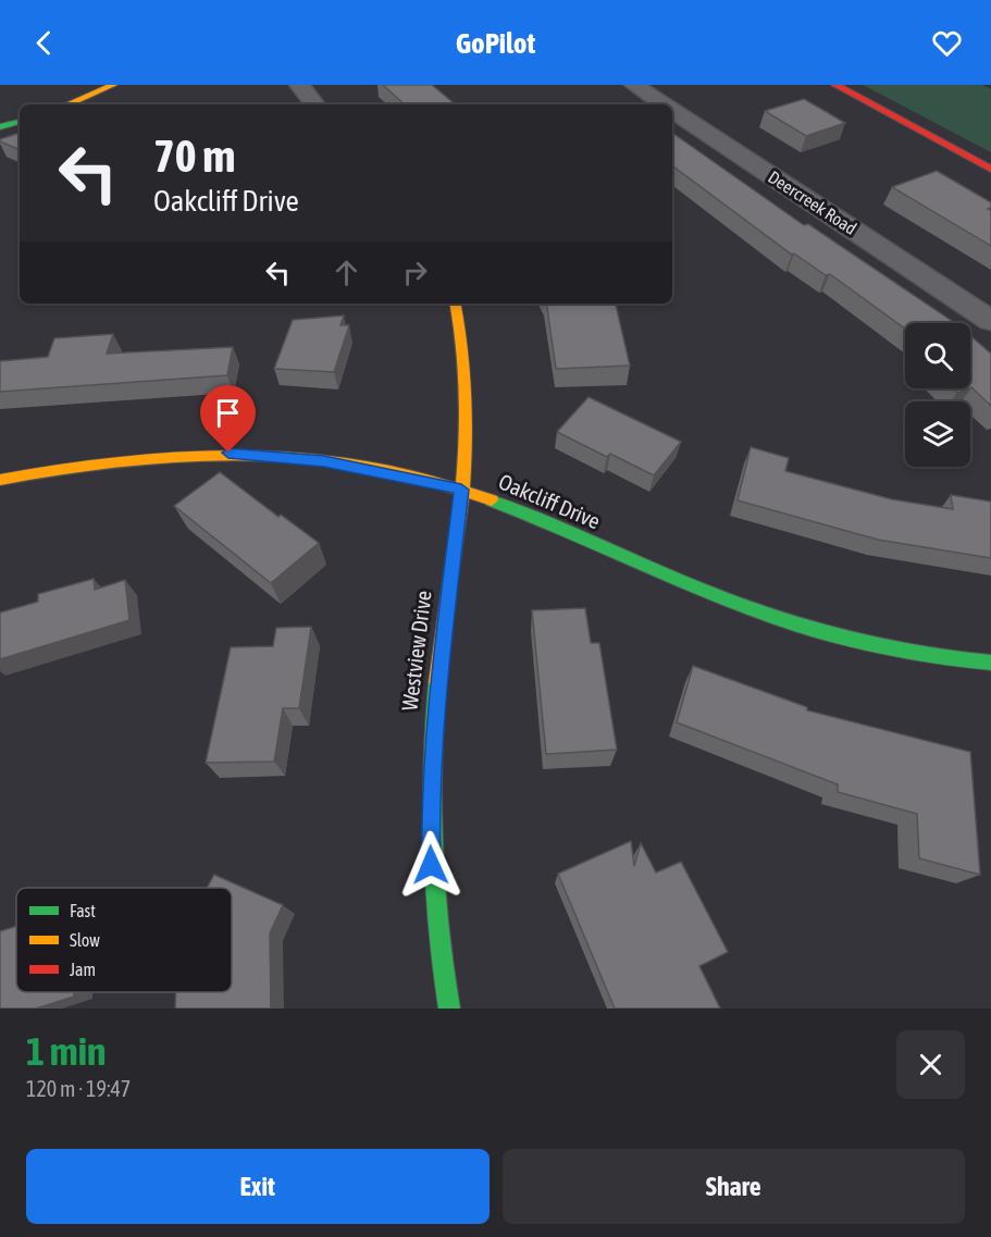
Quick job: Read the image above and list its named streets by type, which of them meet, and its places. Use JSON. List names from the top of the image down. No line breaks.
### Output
{"streets":{"street":["Deercreek Road","Oakcliff Drive","Westview Drive"]},"crossings":[["Oakcliff Drive","Westview Drive"]],"legend":["Fast","Slow","Jam"],"page":{"header":"GoPilot","turn":["70 m","Oakcliff Drive"],"heading":["1 min","120 m · 19:47"],"buttons":["Exit","Share"]}}
